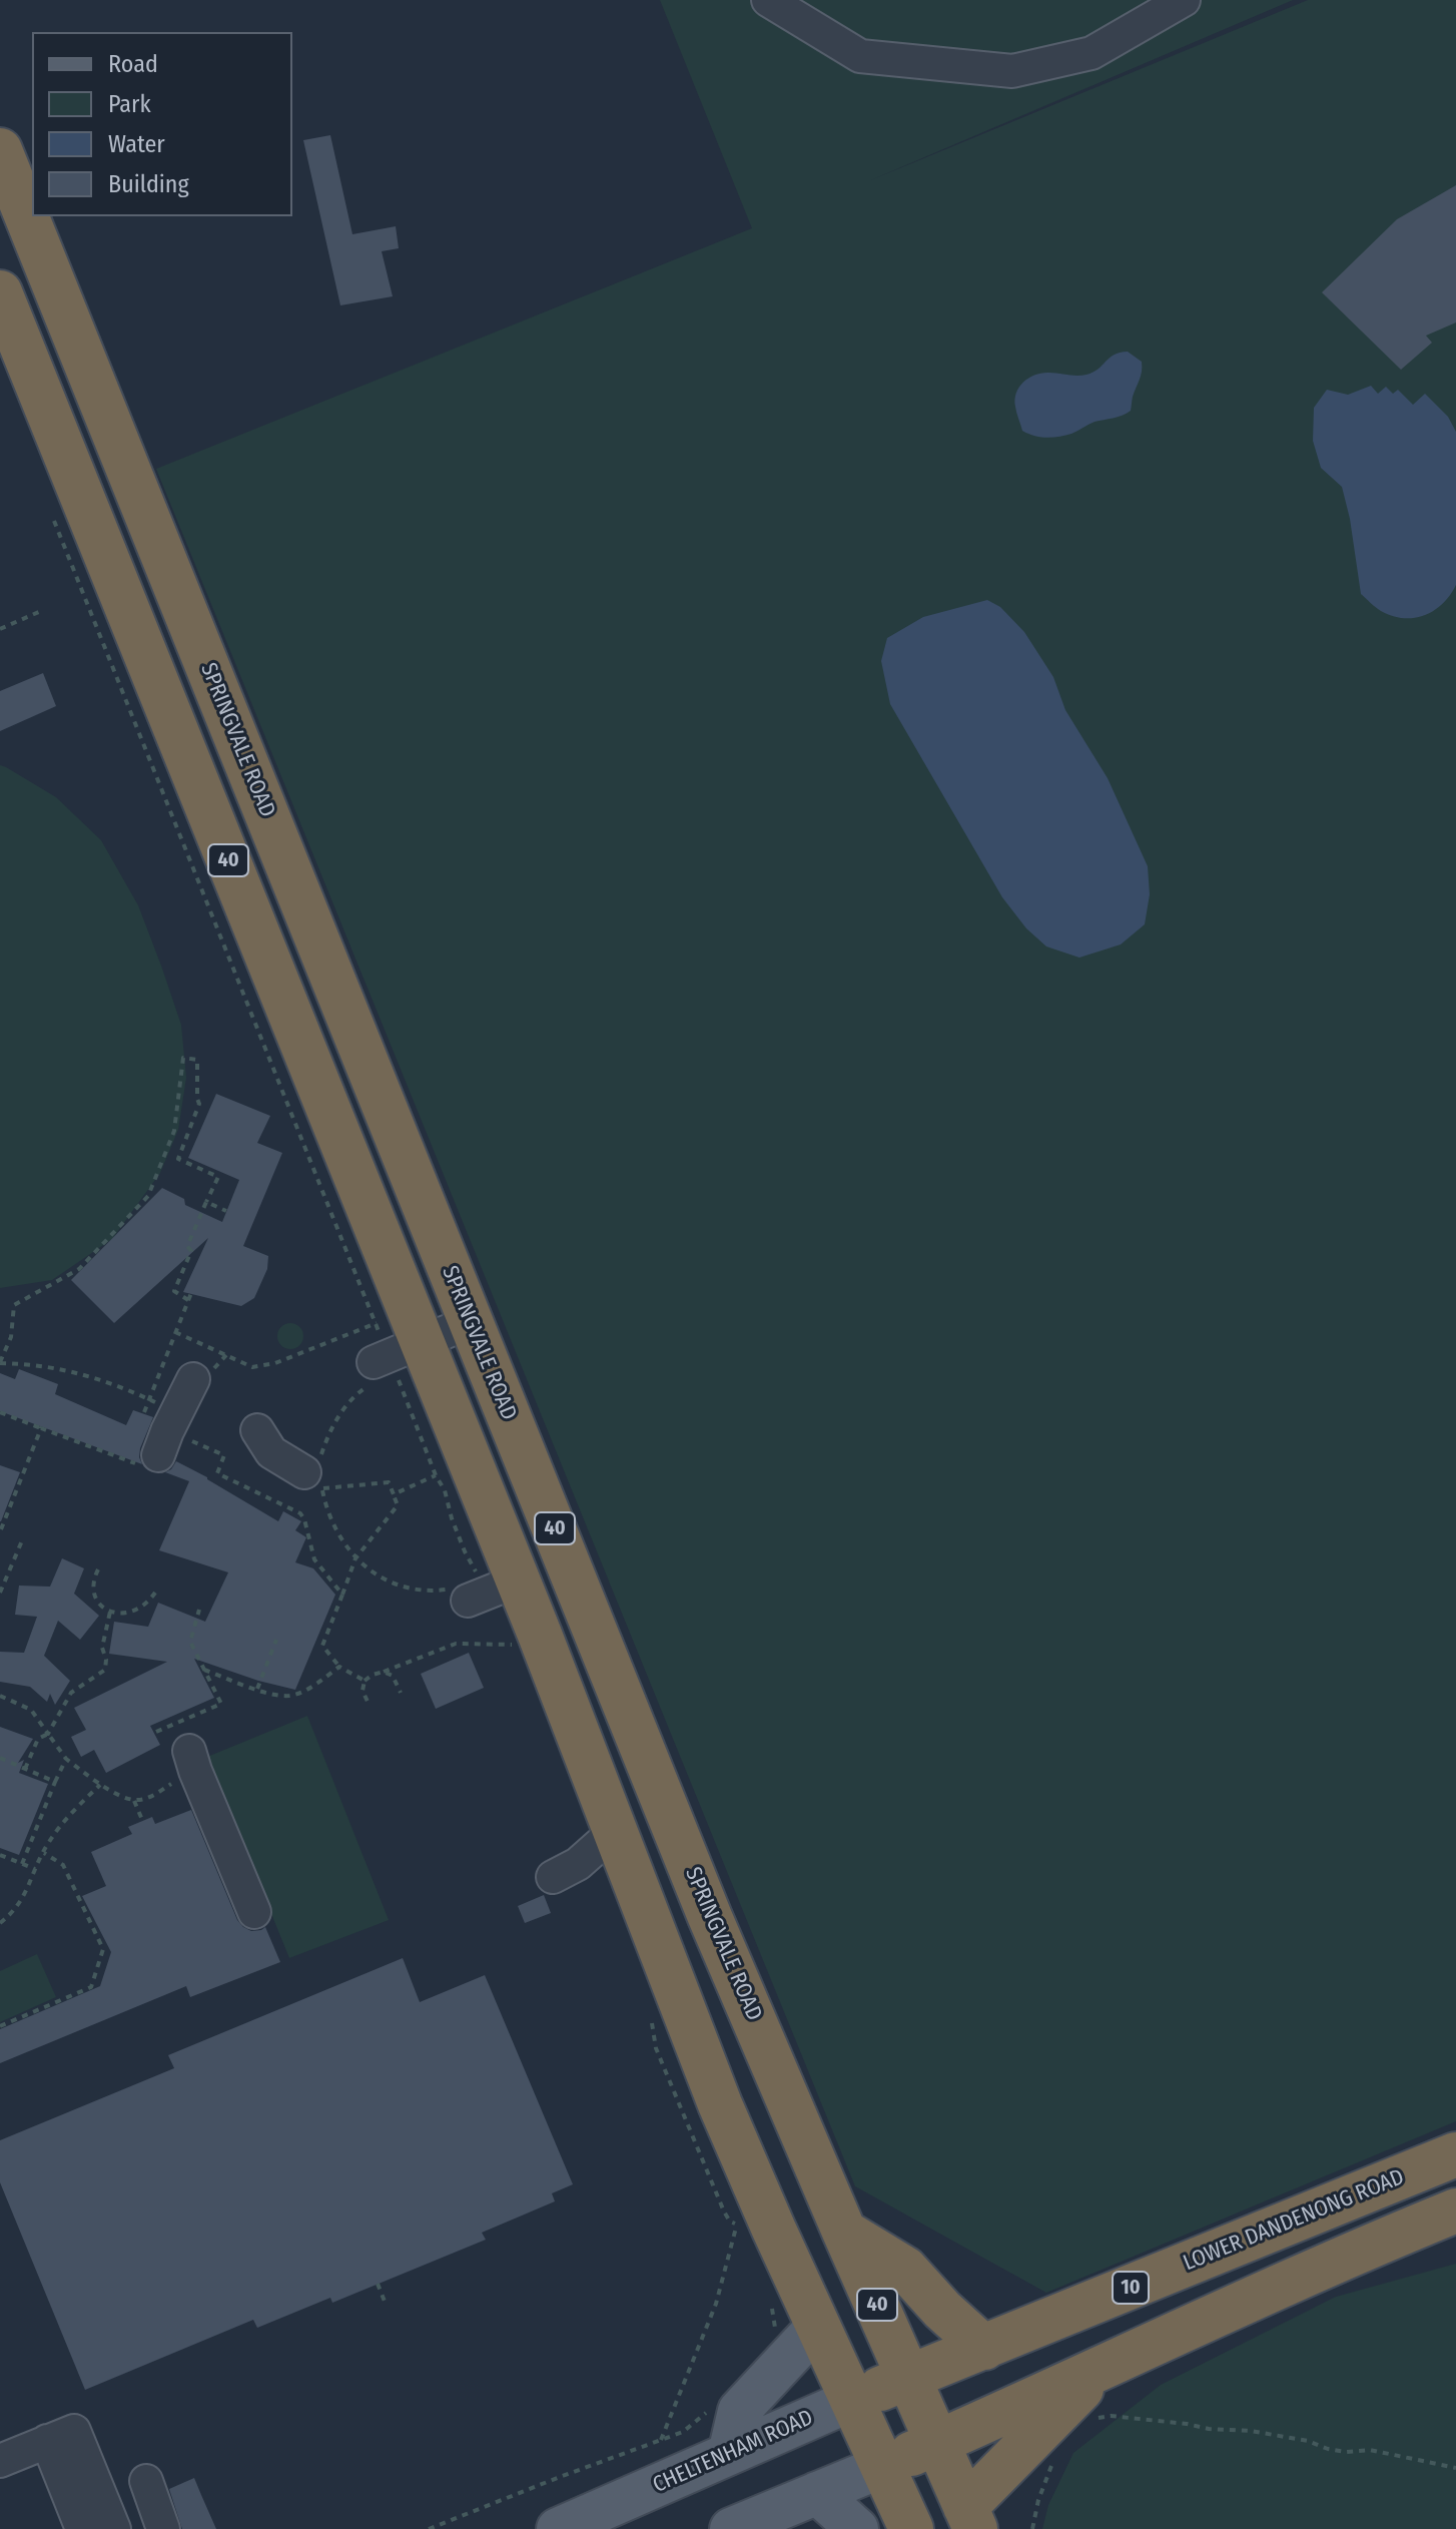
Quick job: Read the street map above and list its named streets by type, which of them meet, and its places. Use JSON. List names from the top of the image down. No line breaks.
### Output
{"streets":{"highway":["SPRINGVALE ROAD","40","LOWER DANDENONG ROAD","10","CHELTENHAM ROAD"]},"crossings":[["SPRINGVALE ROAD","LOWER DANDENONG ROAD"],["SPRINGVALE ROAD","CHELTENHAM ROAD"],["40","CHELTENHAM ROAD"],["LOWER DANDENONG ROAD","CHELTENHAM ROAD"]],"legend":["Road","Park","Water","Building"]}
